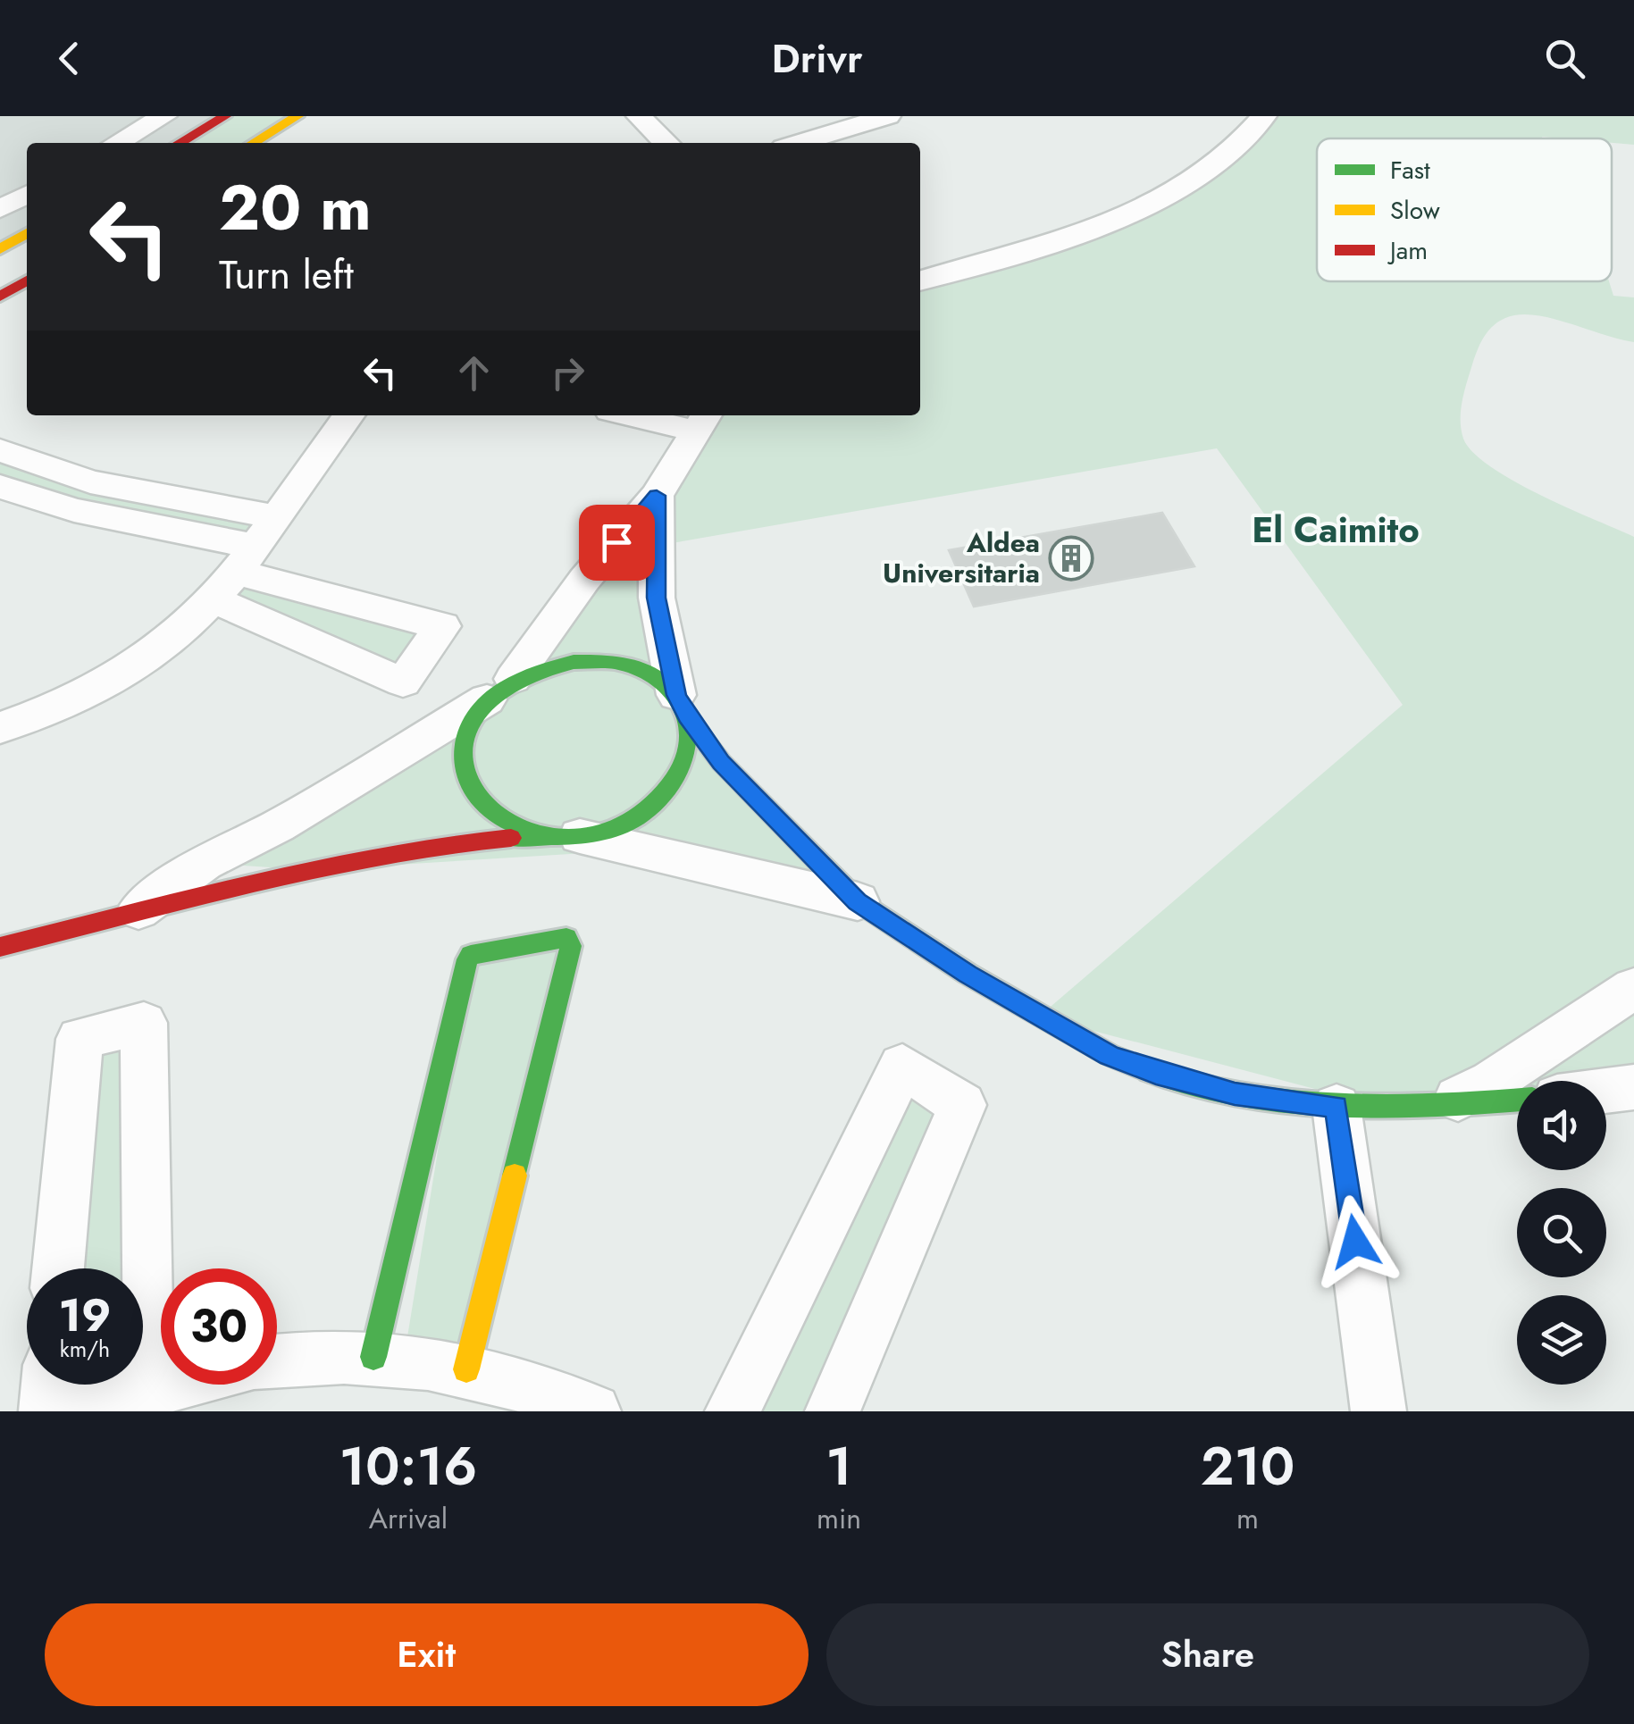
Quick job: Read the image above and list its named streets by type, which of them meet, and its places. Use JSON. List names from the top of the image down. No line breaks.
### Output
{"districts":["El Caimito"],"places":{"building":["Aldea Universitaria"]},"legend":["Fast","Slow","Jam"],"page":{"header":"Drivr","turn":["20 m","Turn left"],"speed":"19 km/h","limit":"30","eta":["10:16","Arrival","1","min","210","m"],"buttons":["Exit","Share"]}}
